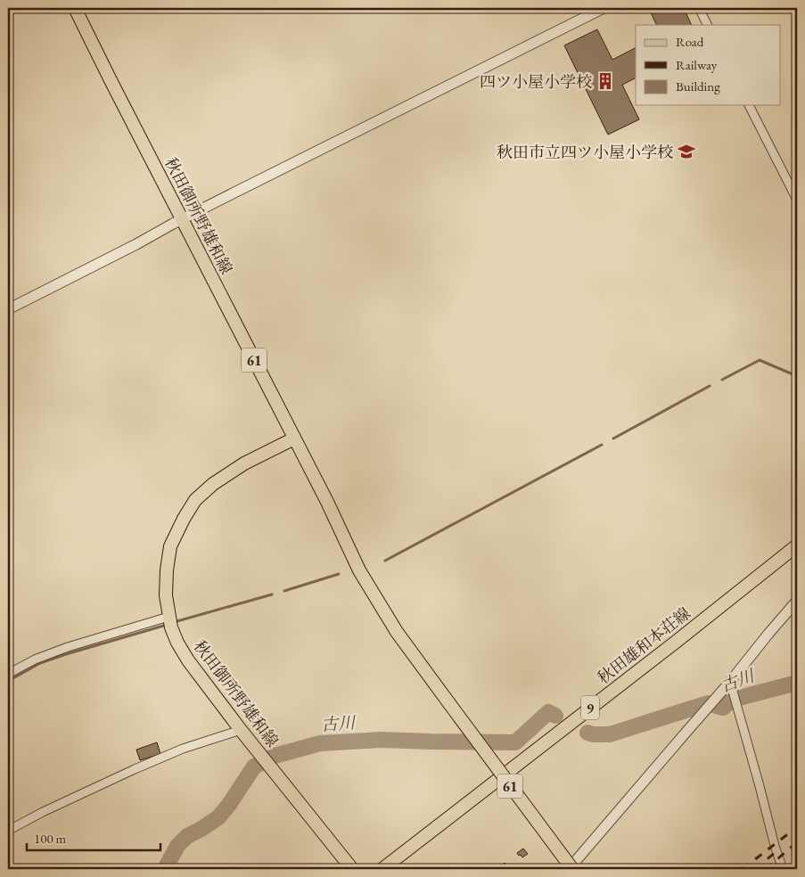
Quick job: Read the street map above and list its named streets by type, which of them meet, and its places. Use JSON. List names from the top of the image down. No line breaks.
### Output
{"streets":{"main road":["秋田御所野雄和線","61","秋田雄和本荘線","9"]},"water":["古川"],"places":{"building":["四ツ小屋小学校"],"school or university":["秋田市立四ツ小屋小学校"]},"legend":["Road","Railway","Building"],"scale_bar":"100 m"}
